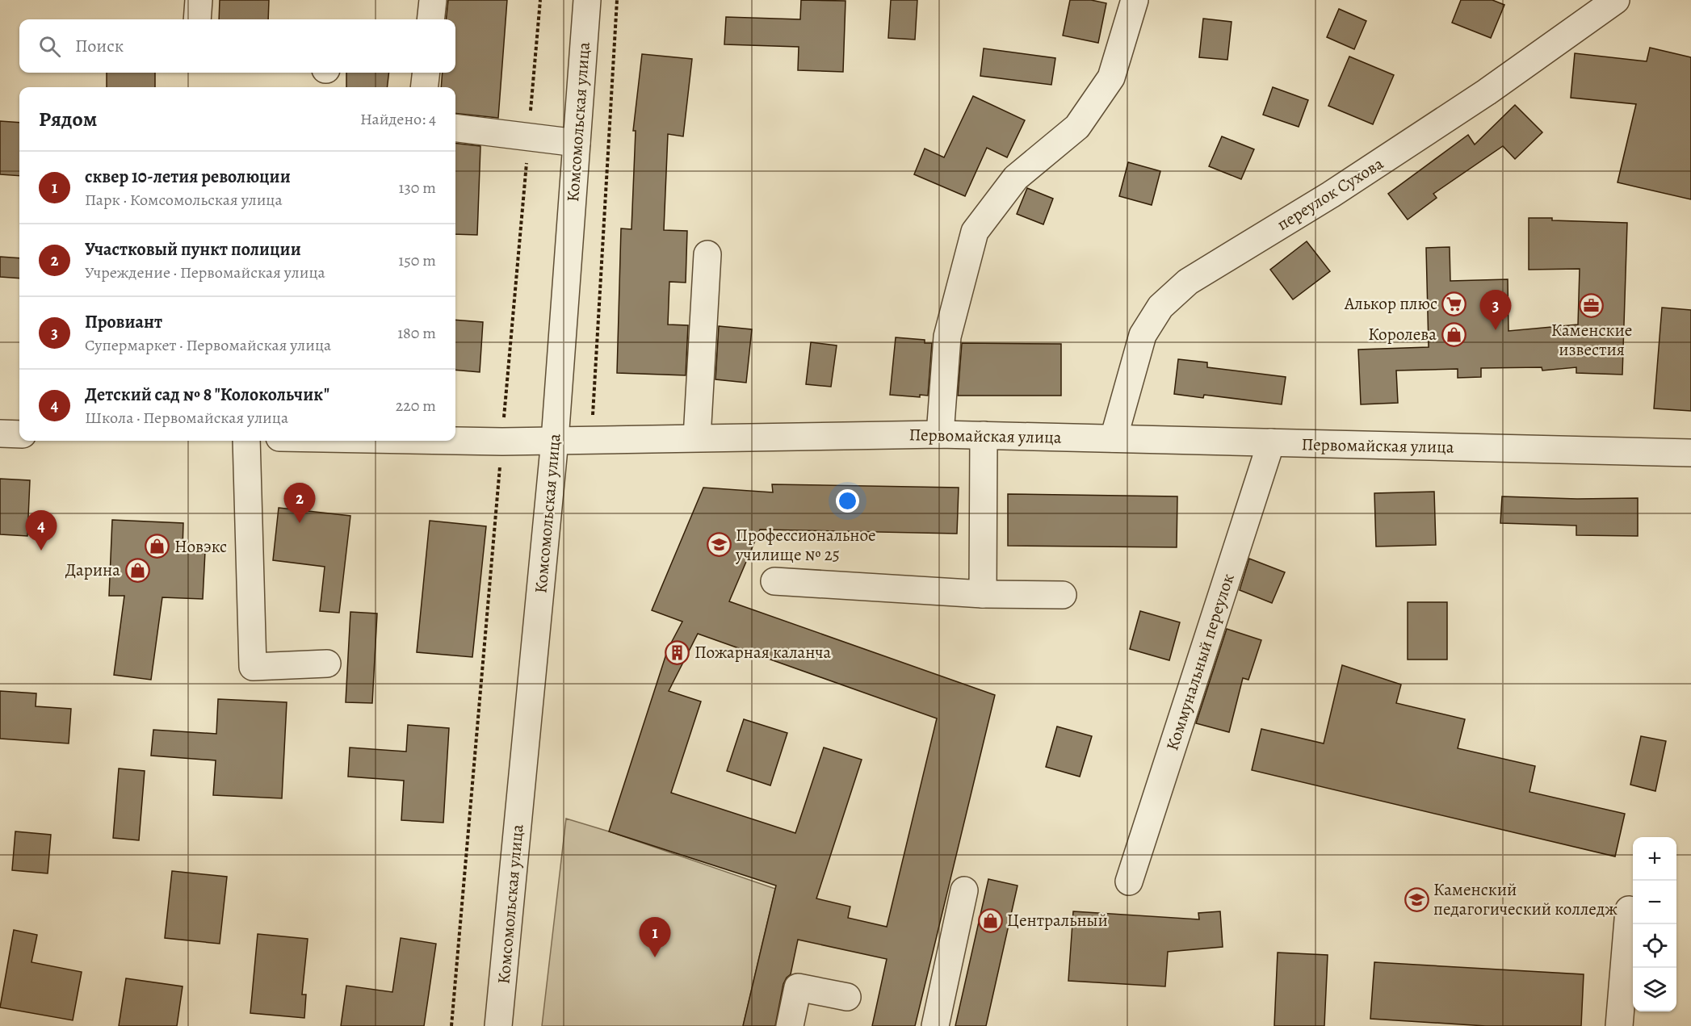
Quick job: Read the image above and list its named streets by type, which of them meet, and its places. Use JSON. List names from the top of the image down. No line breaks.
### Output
{"streets":{"street":["Комсомольская улица","переулок Сухова","Первомайская улица","Коммунальный переулок"]},"crossings":[["Комсомольская улица","Первомайская улица"],["переулок Сухова","Первомайская улица"],["Первомайская улица","Коммунальный переулок"]],"places":{"supermarket":["Алькор плюс"],"office":["Каменские известия"],"shop":["Королева","Новэкс","Дарина","Центральный"],"school or university":["Профессиональное училище № 25","Каменский педагогический колледж"],"building":["Пожарная каланча"]},"page":{"search":"Поиск","heading":["Рядом","Найдено: 4"],"list":[{"mark":"1","name":"сквер 10-летия революции","note":"Парк · Комсомольская улица","value":"130 m"},{"mark":"2","name":"Участковый пункт полиции","note":"Учреждение · Первомайская улица","value":"150 m"},{"mark":"3","name":"Провиант","note":"Супермаркет · Первомайская улица","value":"180 m"},{"mark":"4","name":"Детский сад № 8 \"Колокольчик\"","note":"Школа · Первомайская улица","value":"220 m"}],"pins":["3","2","4","1"],"map_buttons":["+","−"]}}
